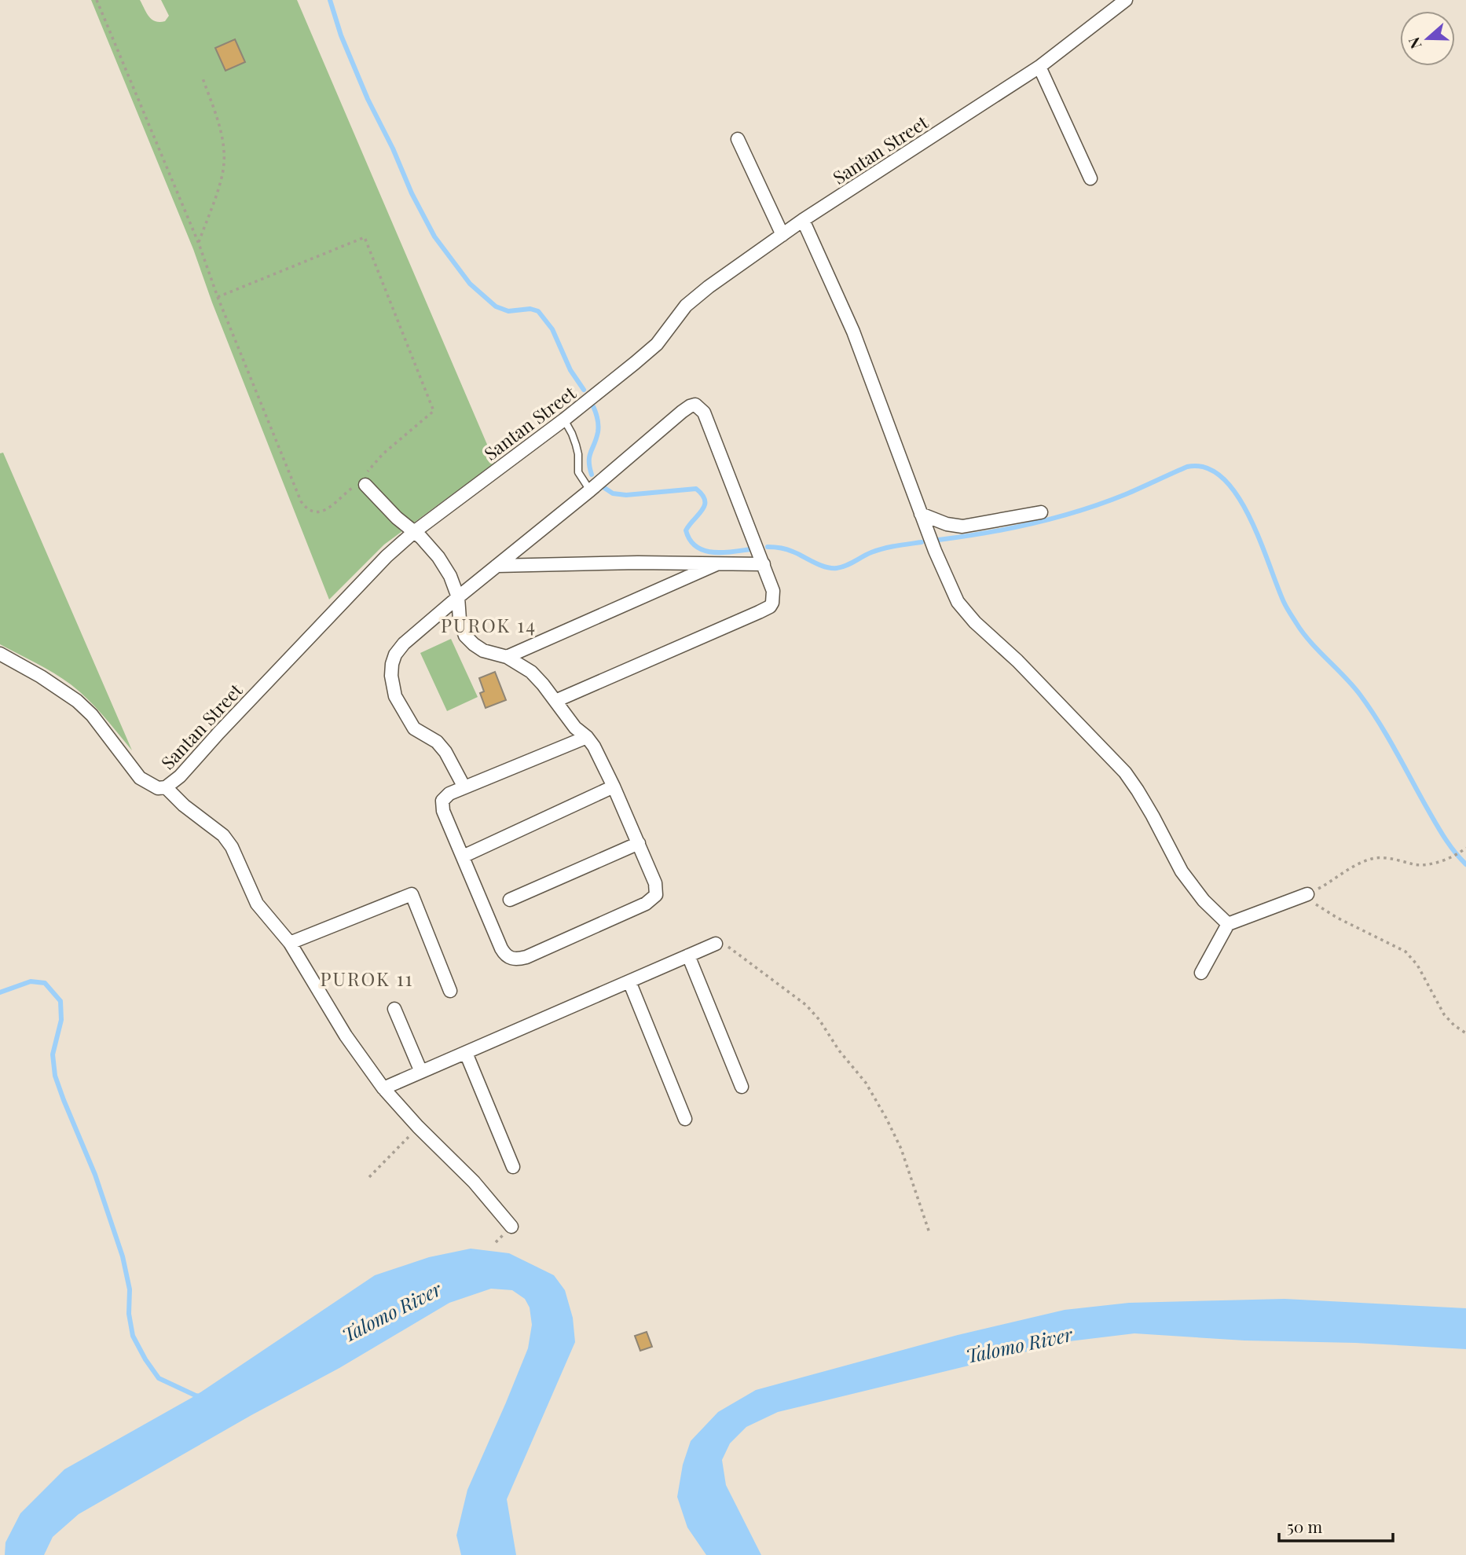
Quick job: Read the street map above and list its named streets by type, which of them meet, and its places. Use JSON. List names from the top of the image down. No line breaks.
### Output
{"streets":{"street":["Santan Street"]},"districts":["PUROK 14","PUROK 11"],"water":["Talomo River"],"scale_bar":"50 m","north":"left"}
